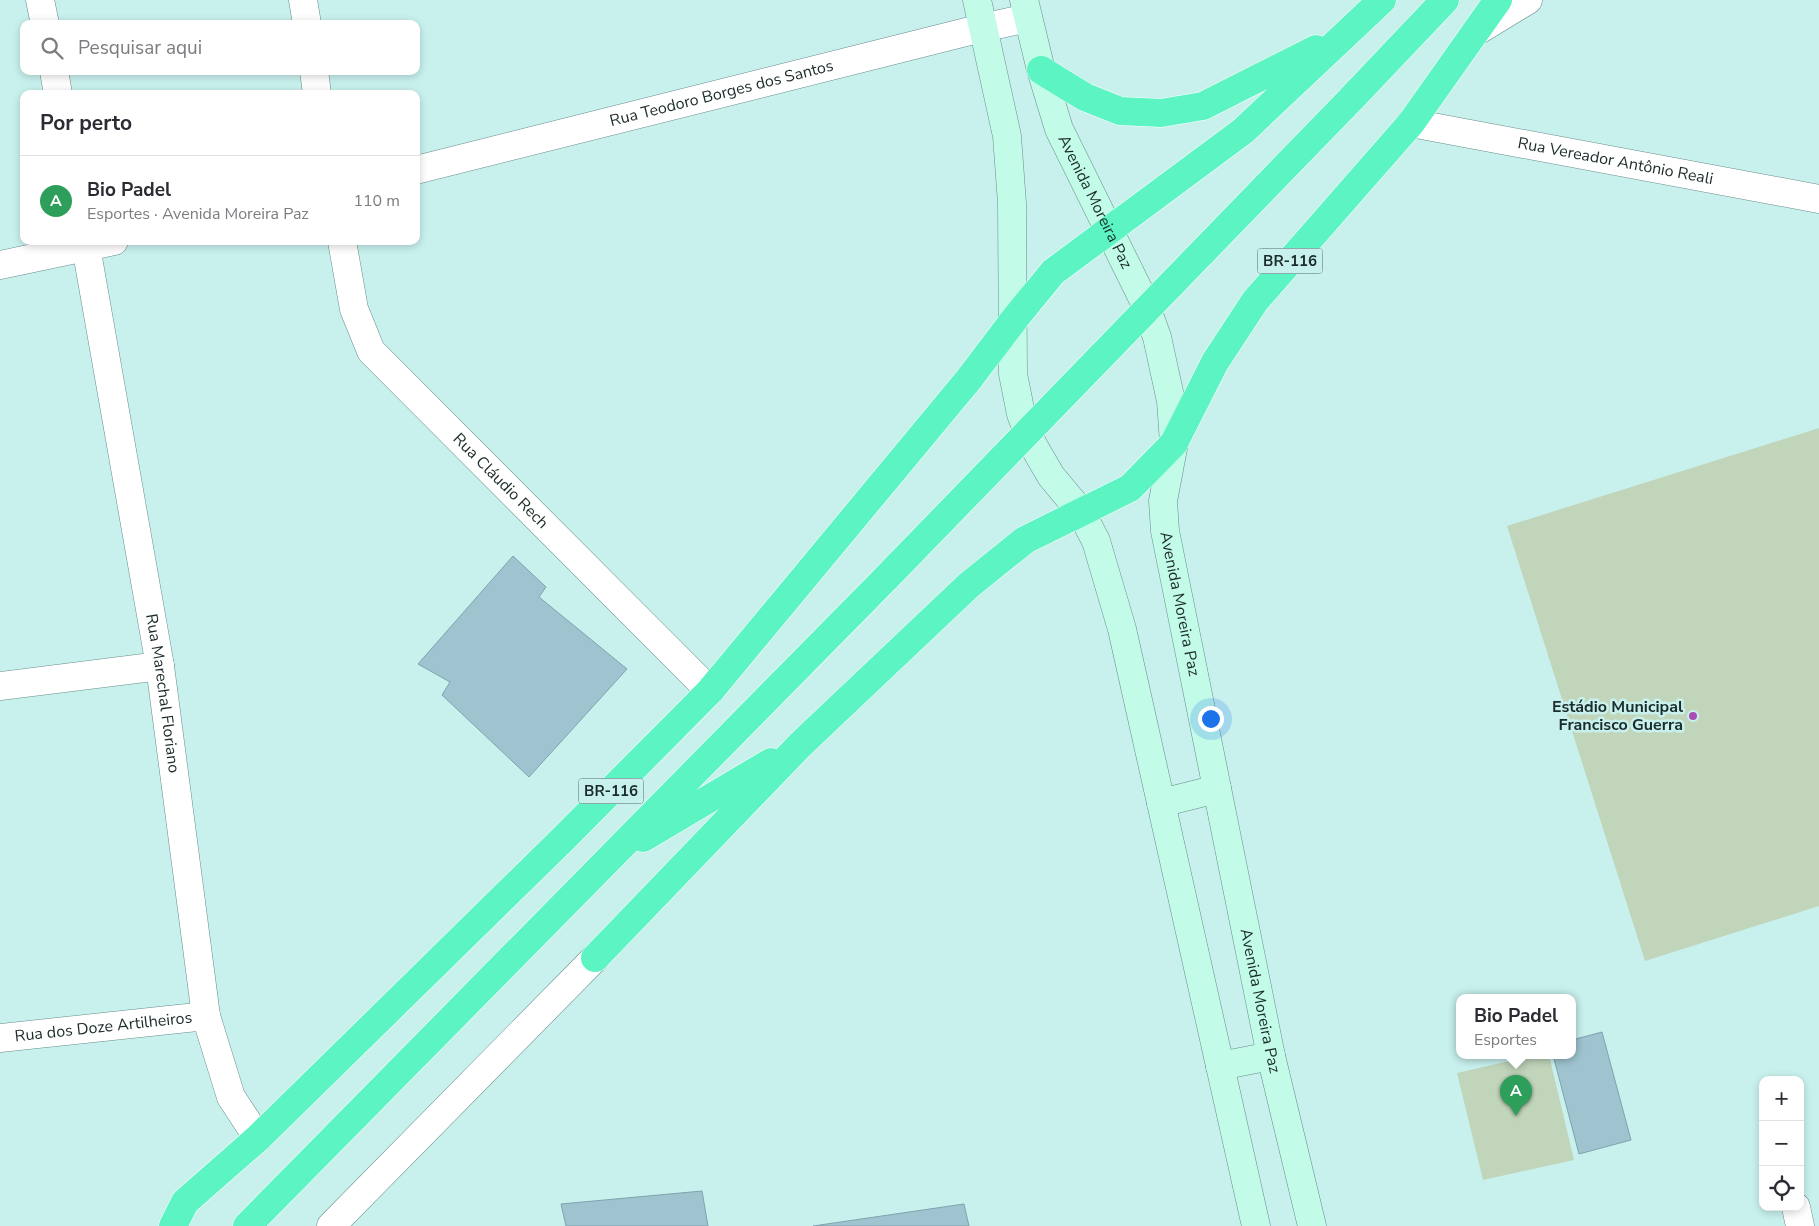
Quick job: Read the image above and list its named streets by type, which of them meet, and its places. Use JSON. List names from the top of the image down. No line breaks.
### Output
{"streets":{"highway":["BR-116"],"main road":["Avenida Moreira Paz"],"street":["Rua Teodoro Borges dos Santos","Rua Vereador Antônio Reali","Rua Cláudio Rech","Rua Marechal Floriano","Rua dos Doze Artilheiros"]},"crossings":[["Rua Teodoro Borges dos Santos","Avenida Moreira Paz"],["Rua Vereador Antônio Reali","BR-116"],["Avenida Moreira Paz","BR-116"],["BR-116","Rua Cláudio Rech"],["BR-116","Rua Marechal Floriano"],["Rua Marechal Floriano","Rua dos Doze Artilheiros"]],"places":["Estádio Municipal Francisco Guerra"],"page":{"search":"Pesquisar aqui","heading":"Por perto","list":[{"mark":"A","name":"Bio Padel","note":"Esportes · Avenida Moreira Paz","value":"110 m"}],"popup":["Bio Padel","Esportes"],"pins":"A","map_buttons":["+","−"]}}
